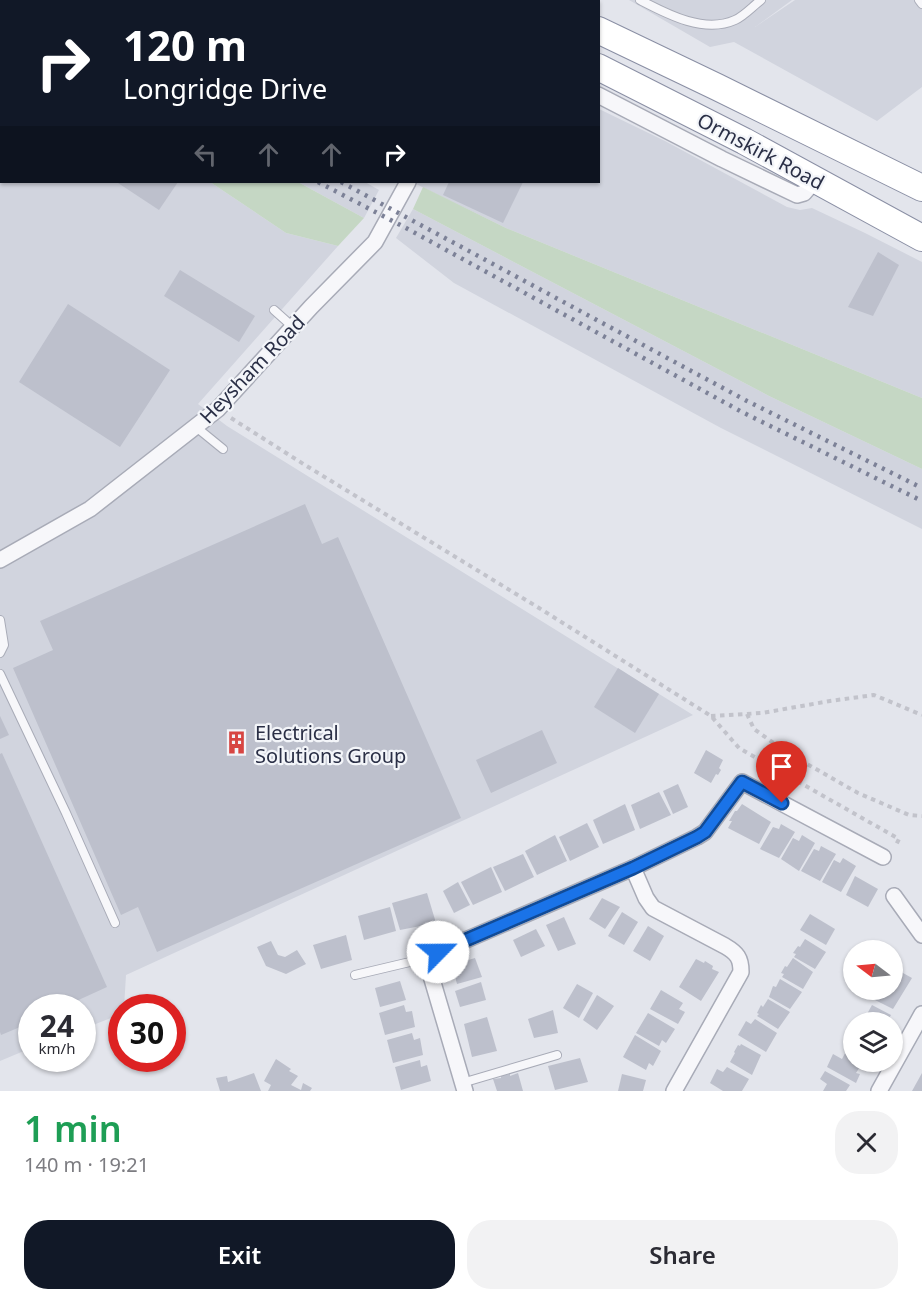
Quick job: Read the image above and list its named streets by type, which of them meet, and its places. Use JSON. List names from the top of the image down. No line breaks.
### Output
{"streets":{"highway":["Ormskirk Road"],"street":["Heysham Road"]},"places":{"building":["Electrical Solutions Group"]},"north":"left","page":{"turn":["120 m","Longridge Drive"],"speed":"24 km/h","limit":"30","heading":["1 min","140 m · 19:21"],"buttons":["Exit","Share"]}}
